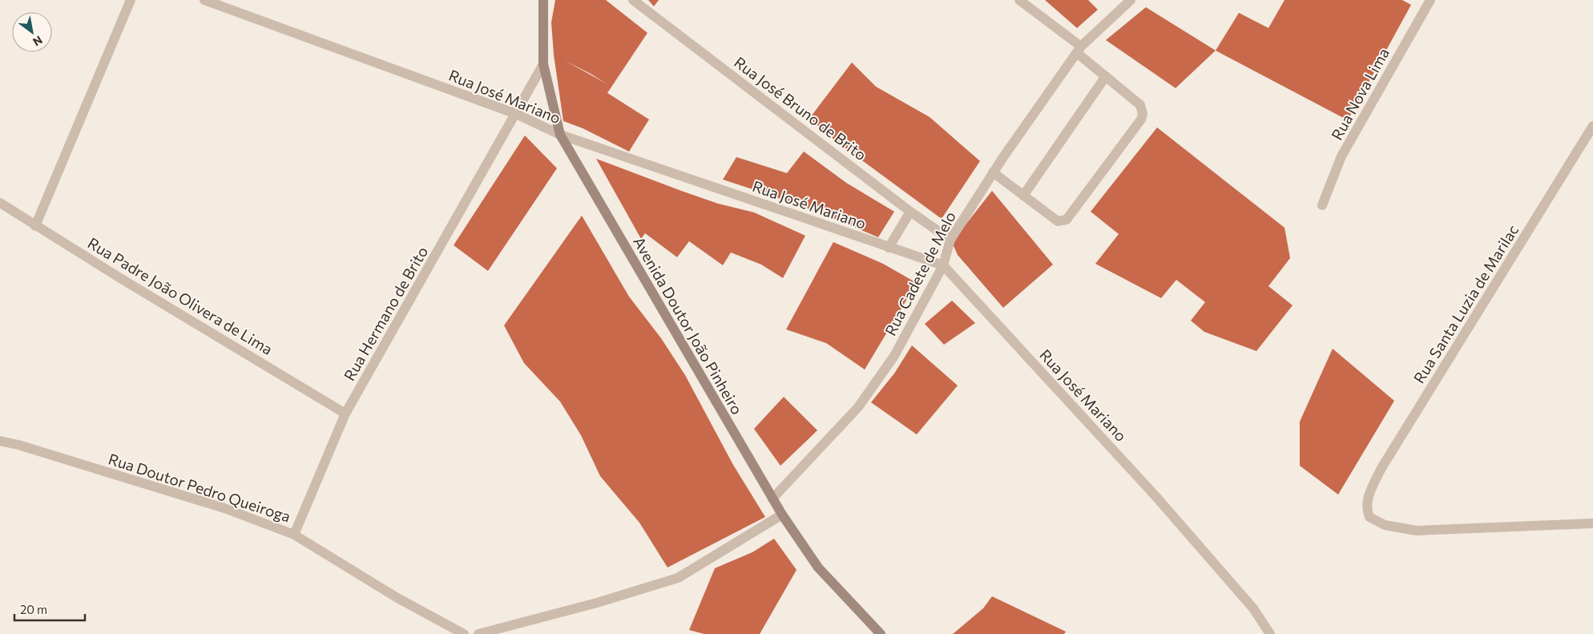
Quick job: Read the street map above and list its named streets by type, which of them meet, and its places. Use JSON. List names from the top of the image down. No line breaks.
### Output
{"streets":{"main road":["Avenida Doutor João Pinheiro"],"street":["Rua Nova Lima","Rua José Mariano","Rua José Bruno de Brito","Rua Cadete de Melo","Rua Padre João Olivera de Lima","Rua Santa Luzia de Marilac","Rua Hermano de Brito","Rua Doutor Pedro Queiroga"]},"crossings":[["Rua José Mariano","Rua Cadete de Melo"],["Rua José Mariano","Rua Hermano de Brito"],["Rua José Mariano","Avenida Doutor João Pinheiro"],["Rua José Bruno de Brito","Rua Cadete de Melo"],["Rua Cadete de Melo","Avenida Doutor João Pinheiro"],["Rua Padre João Olivera de Lima","Rua Hermano de Brito"],["Rua Hermano de Brito","Avenida Doutor João Pinheiro"],["Rua Hermano de Brito","Rua Doutor Pedro Queiroga"]],"scale_bar":"20 m","north":"bottom right"}
